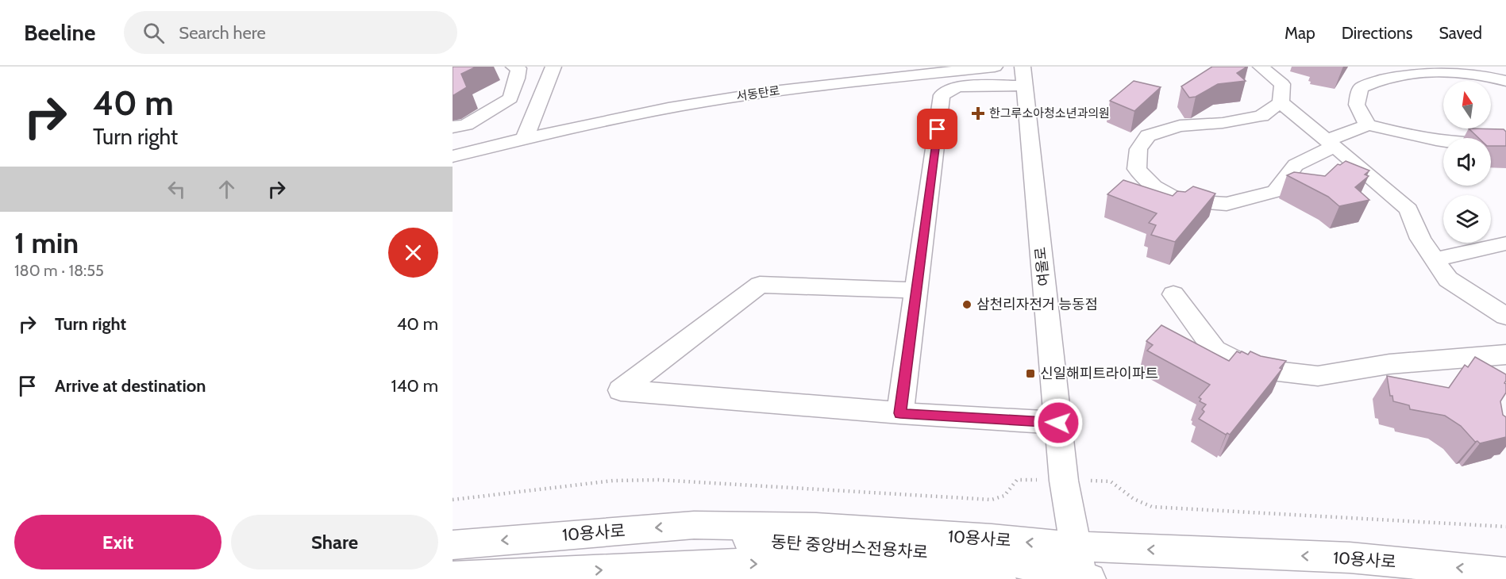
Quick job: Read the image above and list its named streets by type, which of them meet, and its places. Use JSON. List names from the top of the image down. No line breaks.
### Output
{"streets":{"street":["서동탄로","여울로","10용사로","동탄 중앙버스전용차로"]},"crossings":[["여울로","10용사로"],["여울로","동탄 중앙버스전용차로"],["10용사로","동탄 중앙버스전용차로"]],"places":{"health":["한그루소아청소년과의원"],"other":["삼천리자전거 능동점"],"transit":["신일해피트라이파트"]},"north":"top","page":{"header":"Beeline","search":"Search here","nav":["Map","Directions","Saved"],"turn":["40 m","Turn right"],"heading":["1 min","180 m · 18:55"],"list":[{"name":"Turn right","value":"40 m"},{"name":"Arrive at destination","value":"140 m"}],"buttons":["Exit","Share"]}}
